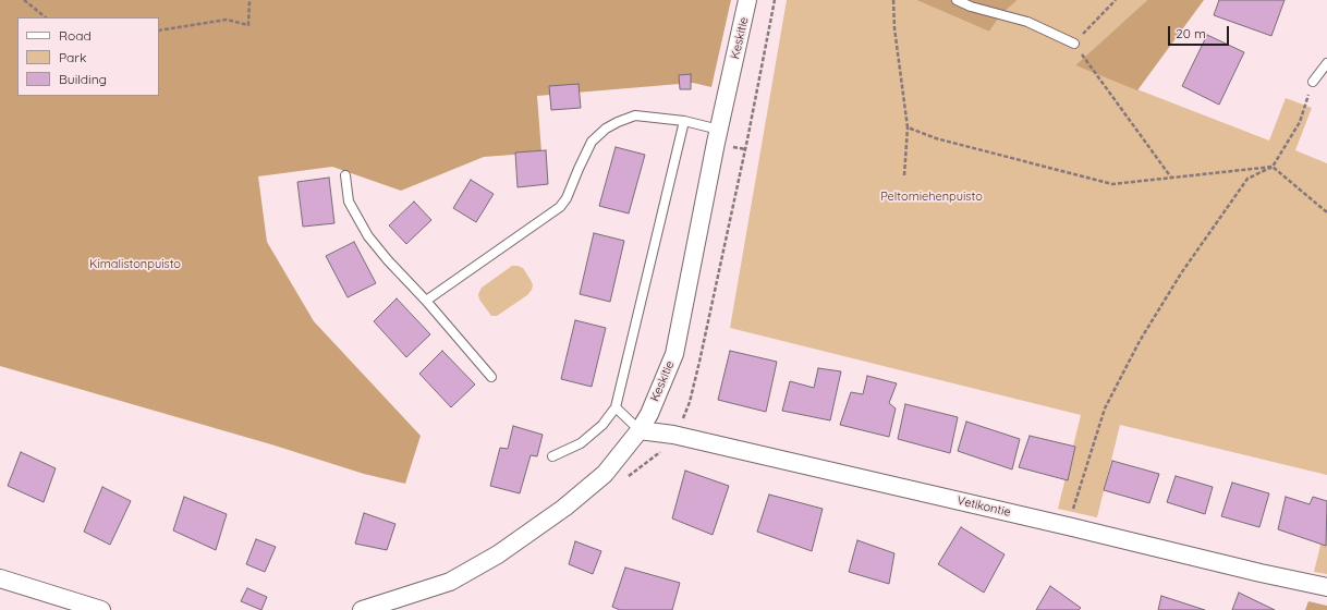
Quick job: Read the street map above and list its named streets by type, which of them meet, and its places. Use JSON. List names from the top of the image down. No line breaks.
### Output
{"streets":{"street":["Keskitie","Vetikontie"]},"crossings":[["Keskitie","Vetikontie"]],"parks":["Peltomiehenpuisto","Kimalistonpuisto"],"legend":["Road","Park","Building"],"scale_bar":"20 m"}
